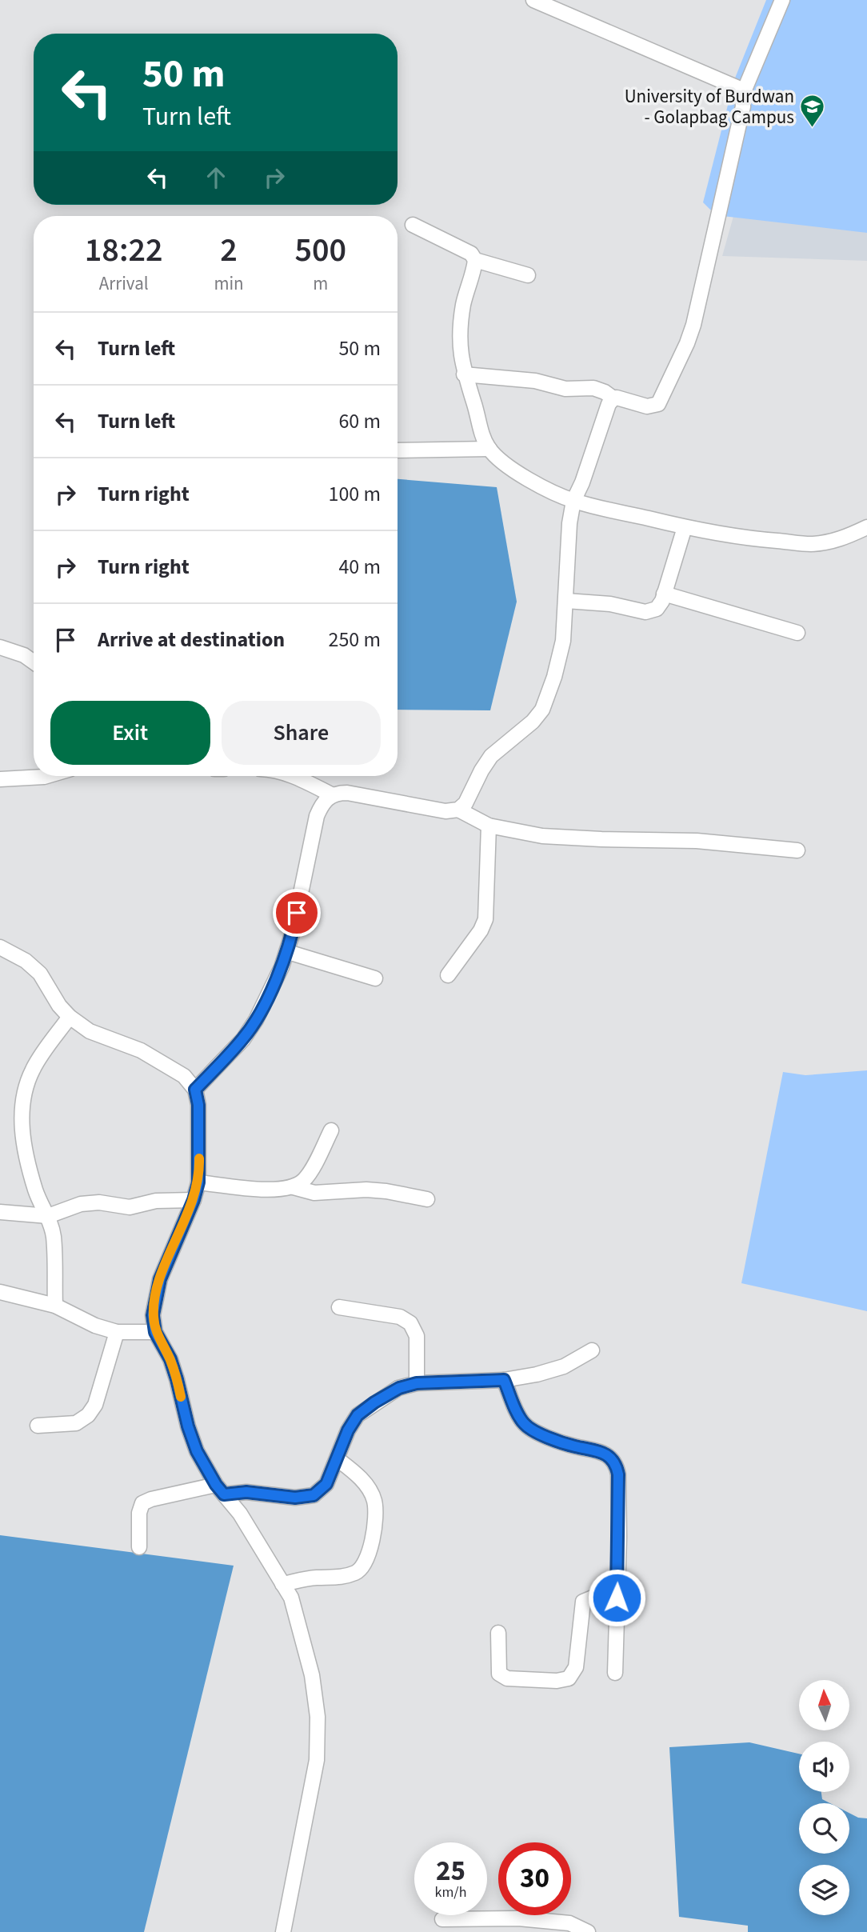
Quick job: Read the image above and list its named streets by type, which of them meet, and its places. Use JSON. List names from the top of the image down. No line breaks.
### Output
{"places":{"school or university":["University of Burdwan - Golapbag Campus"]},"north":"top","page":{"turn":["50 m","Turn left"],"eta":["18:22","Arrival","2","min","500","m"],"list":[{"name":"Turn left","value":"50 m"},{"name":"Turn left","value":"60 m"},{"name":"Turn right","value":"100 m"},{"name":"Turn right","value":"40 m"},{"name":"Arrive at destination","value":"250 m"}],"buttons":["Exit","Share"],"speed":"25 km/h","limit":"30"}}
